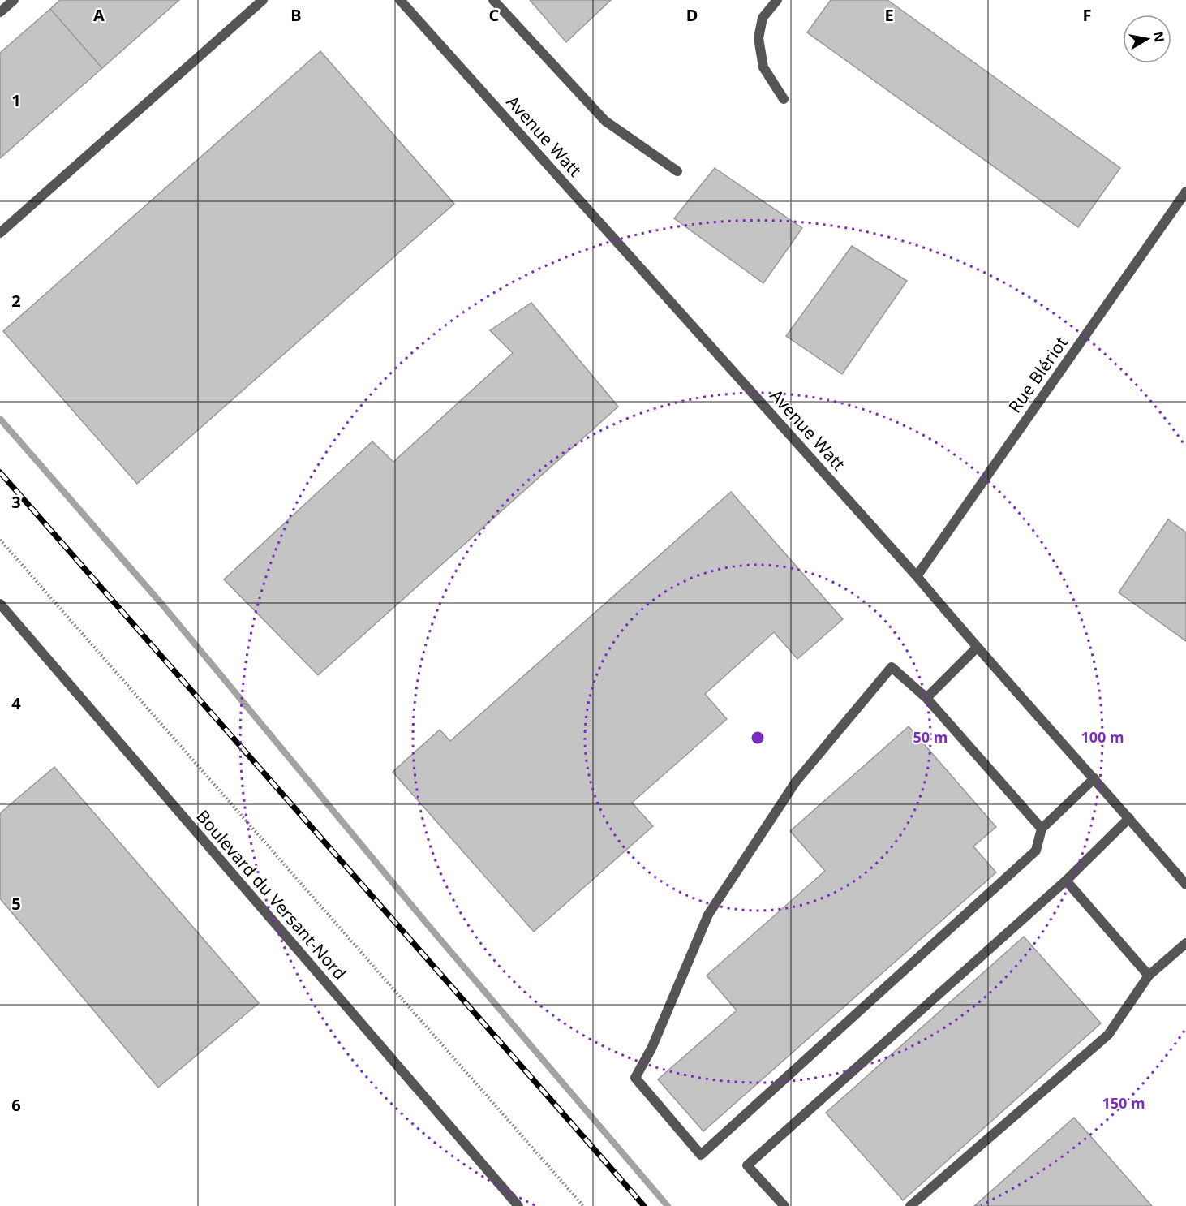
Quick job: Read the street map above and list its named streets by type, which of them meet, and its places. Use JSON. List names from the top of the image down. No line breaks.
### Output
{"streets":{"street":["Avenue Watt","Rue Blériot","Boulevard du Versant-Nord"]},"crossings":[["Avenue Watt","Rue Blériot"]],"north":"right","grid":{"columns":["A","B","C","D","E","F"],"rows":["1","2","3","4","5","6"]},"rings":["50 m","100 m","150 m"]}
